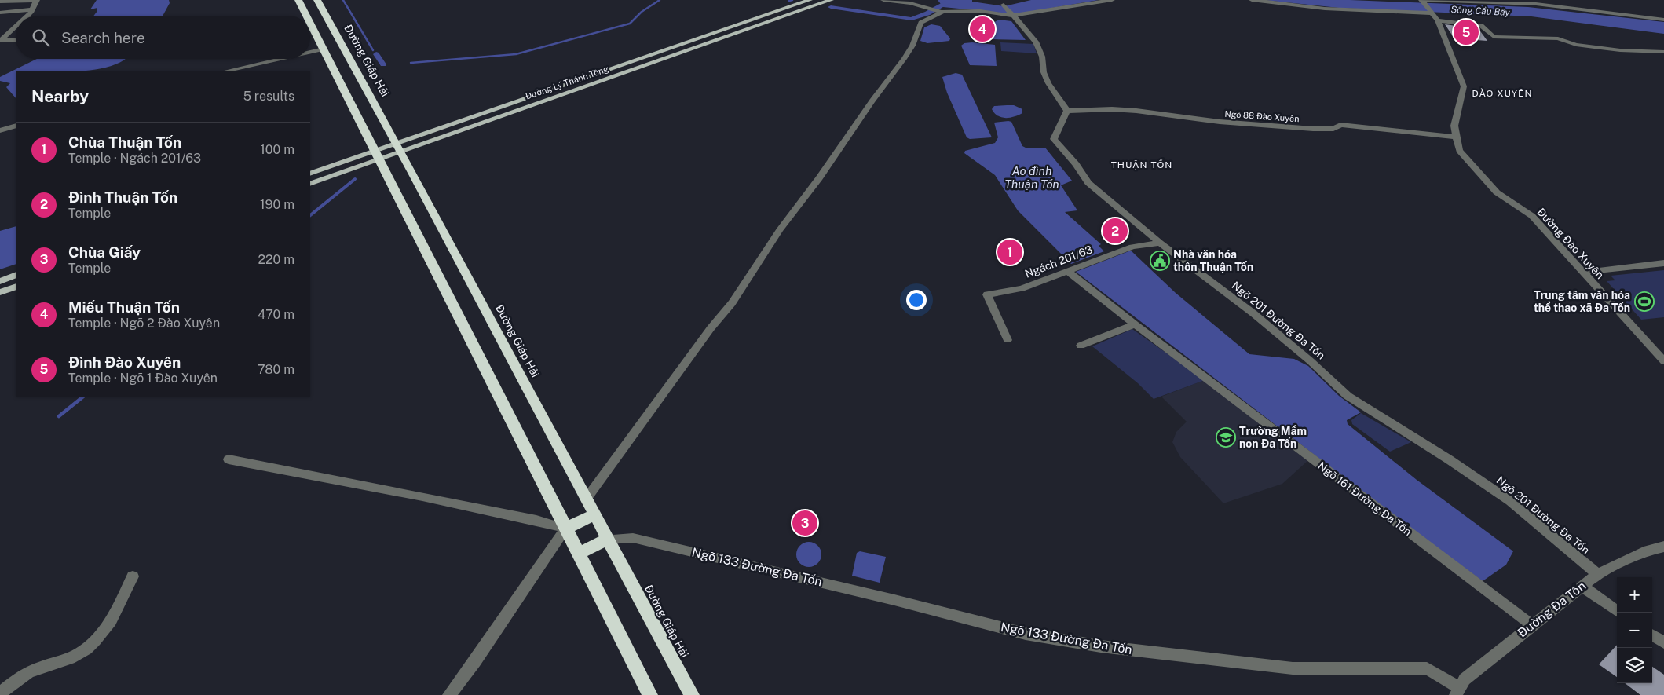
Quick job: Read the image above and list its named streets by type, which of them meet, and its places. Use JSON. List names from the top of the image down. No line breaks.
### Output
{"streets":{"highway":["Đường Giáp Hải"],"main road":["Đường Lý Thánh Tông"],"street":["Ngõ 88 Đào Xuyên","Đường Đào Xuyên","Ngách 201/63","Ngõ 201 Đường Đa Tốn","Ngõ 161 Đường Đa Tốn","Ngõ 133 Đường Đa Tốn","Đường Đa Tốn"]},"crossings":[["Đường Giáp Hải","Đường Lý Thánh Tông"],["Đường Giáp Hải","Ngõ 133 Đường Đa Tốn"],["Ngõ 88 Đào Xuyên","Đường Đào Xuyên"],["Ngõ 88 Đào Xuyên","Ngõ 201 Đường Đa Tốn"],["Ngách 201/63","Ngõ 201 Đường Đa Tốn"],["Ngách 201/63","Ngõ 161 Đường Đa Tốn"],["Ngõ 201 Đường Đa Tốn","Đường Đa Tốn"],["Ngõ 161 Đường Đa Tốn","Đường Đa Tốn"],["Ngõ 133 Đường Đa Tốn","Đường Đa Tốn"]],"districts":["ĐÀO XUYÊN","THUẬN TỐN"],"water":["Sông Cầu Bây","Ao đình Thuận Tốn"],"places":{"public building":["Nhà văn hóa thôn Thuận Tốn"],"sports":["Trung tâm văn hóa thể thao xã Đa Tốn"],"school or university":["Trường Mầm non Đa Tốn"]},"page":{"pins":["4","5","2","1","3"],"search":"Search here","heading":["Nearby","5 results"],"list":[{"mark":"1","name":"Chùa Thuận Tốn","note":"Temple · Ngách 201/63","value":"100 m"},{"mark":"2","name":"Đình Thuận Tốn","note":"Temple","value":"190 m"},{"mark":"3","name":"Chùa Giấy","note":"Temple","value":"220 m"},{"mark":"4","name":"Miếu Thuận Tốn","note":"Temple · Ngõ 2 Đào Xuyên","value":"470 m"},{"mark":"5","name":"Đình Đào Xuyên","note":"Temple · Ngõ 1 Đào Xuyên","value":"780 m"}],"map_buttons":["+","−"]}}
